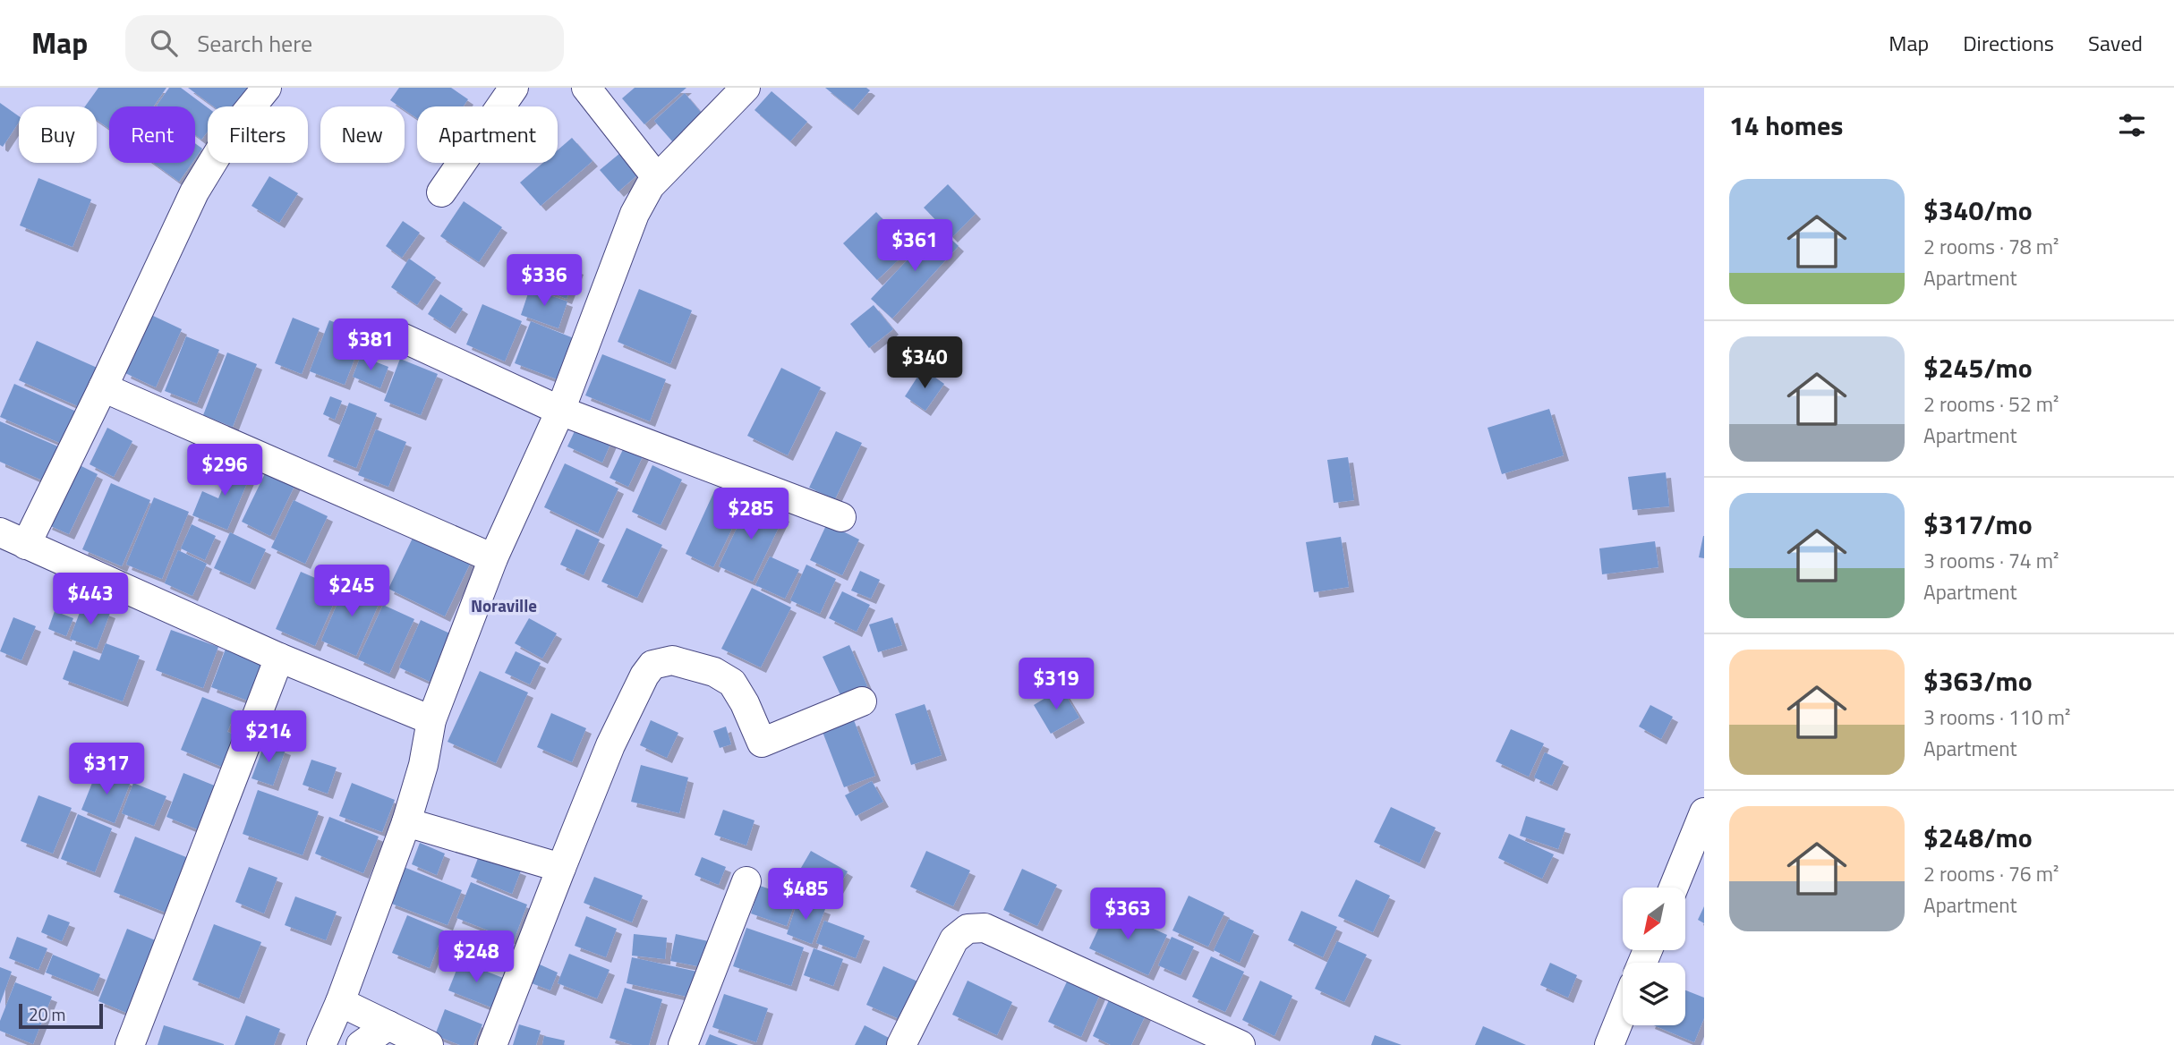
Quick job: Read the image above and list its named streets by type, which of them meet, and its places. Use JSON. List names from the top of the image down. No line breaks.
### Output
{"districts":["Noraville"],"scale_bar":"20 m","north":"bottom left","page":{"header":"Map","search":"Search here","nav":["Map","Directions","Saved"],"heading":"14 homes","chip":["Buy","Rent","Filters","New","Apartment"],"list":[{"name":"$340/mo","note":"2 rooms · 78 m² · Apartment"},{"name":"$245/mo","note":"2 rooms · 52 m² · Apartment"},{"name":"$317/mo","note":"3 rooms · 74 m² · Apartment"},{"name":"$363/mo","note":"3 rooms · 110 m² · Apartment"},{"name":"$248/mo","note":"2 rooms · 76 m² · Apartment"}],"price":["$361","$336","$381","$340","$296","$285","$245","$443","$319","$214","$317","$485","$363","$248"],"scale":"20 m"}}
